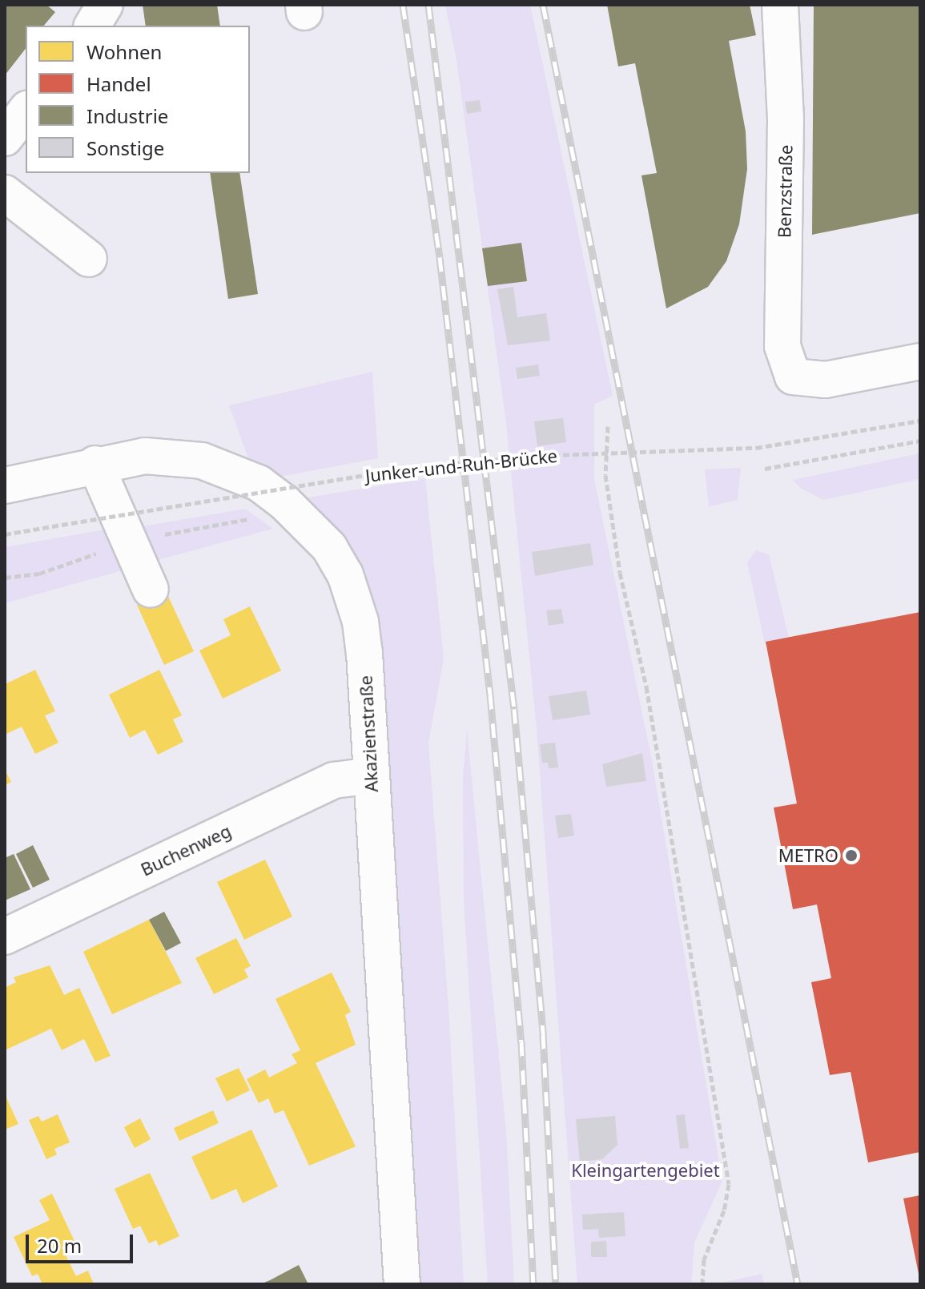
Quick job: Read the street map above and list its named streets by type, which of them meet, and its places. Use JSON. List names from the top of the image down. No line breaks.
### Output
{"streets":{"street":["Benzstraße","Akazienstraße","Buchenweg"],"path":["Junker-und-Ruh-Brücke"]},"crossings":[["Akazienstraße","Buchenweg"]],"parks":["Kleingartengebiet"],"places":["METRO"],"legend":["Wohnen","Handel","Industrie","Sonstige"],"scale_bar":"20 m"}
